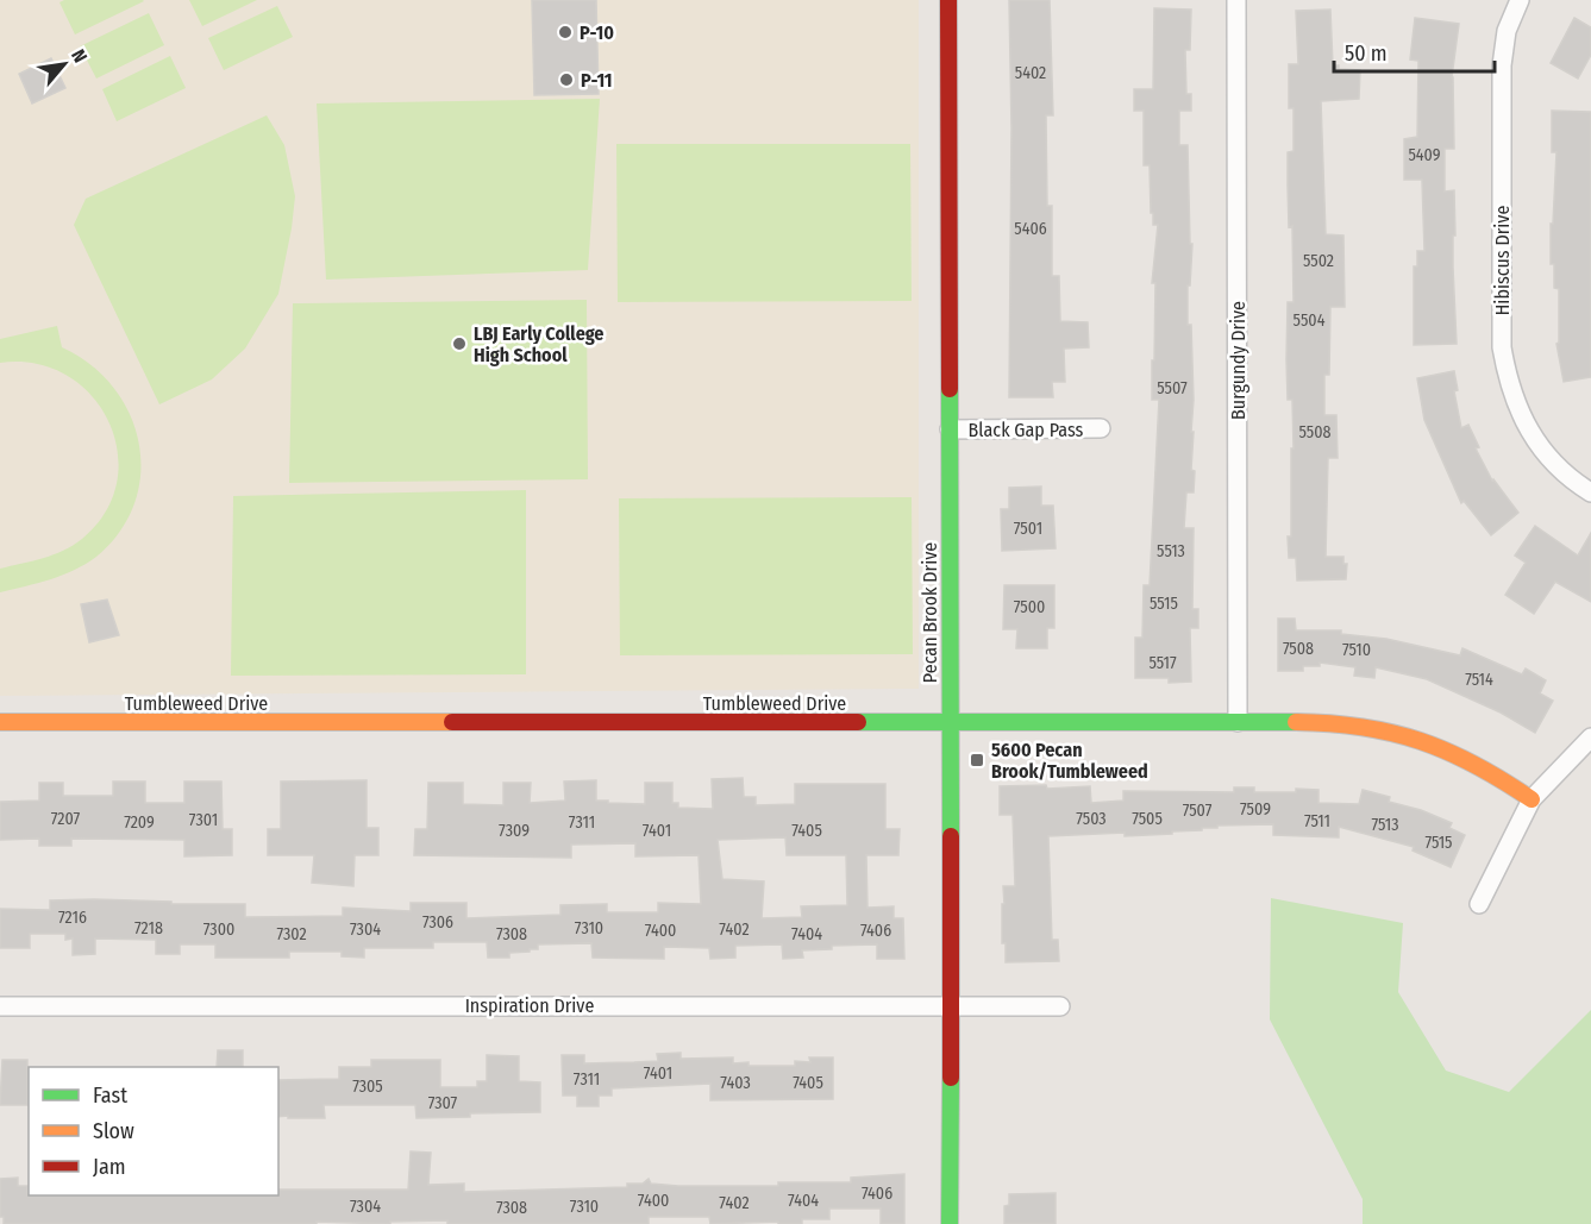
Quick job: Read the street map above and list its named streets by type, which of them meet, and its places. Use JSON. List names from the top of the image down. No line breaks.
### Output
{"streets":{"street":["Hibiscus Drive","Burgundy Drive","Black Gap Pass","Pecan Brook Drive","Tumbleweed Drive","Inspiration Drive"]},"crossings":[["Burgundy Drive","Tumbleweed Drive"],["Black Gap Pass","Pecan Brook Drive"],["Pecan Brook Drive","Tumbleweed Drive"],["Pecan Brook Drive","Inspiration Drive"]],"places":{"other":["P-10","P-11","LBJ Early College High School"],"transit":["5600 Pecan Brook/Tumbleweed"]},"house_numbers":["5402","5409","5406","5502","5504","5507","5508","7501","5513","5515","7500","7508","7510","5517","7514","7509","7507","7207","7503","7505","7301","7511","7209","7311","7513","7309","7401","7405","7515","7216","7306","7218","7310","7300","7304","7402","7400","7406","7302","7308","7404","7401","7311","7403","7405","7305","7307","7406","7400","7404","7402","7304","7310","7308"],"legend":["Fast","Slow","Jam"],"scale_bar":"50 m","north":"top right"}
